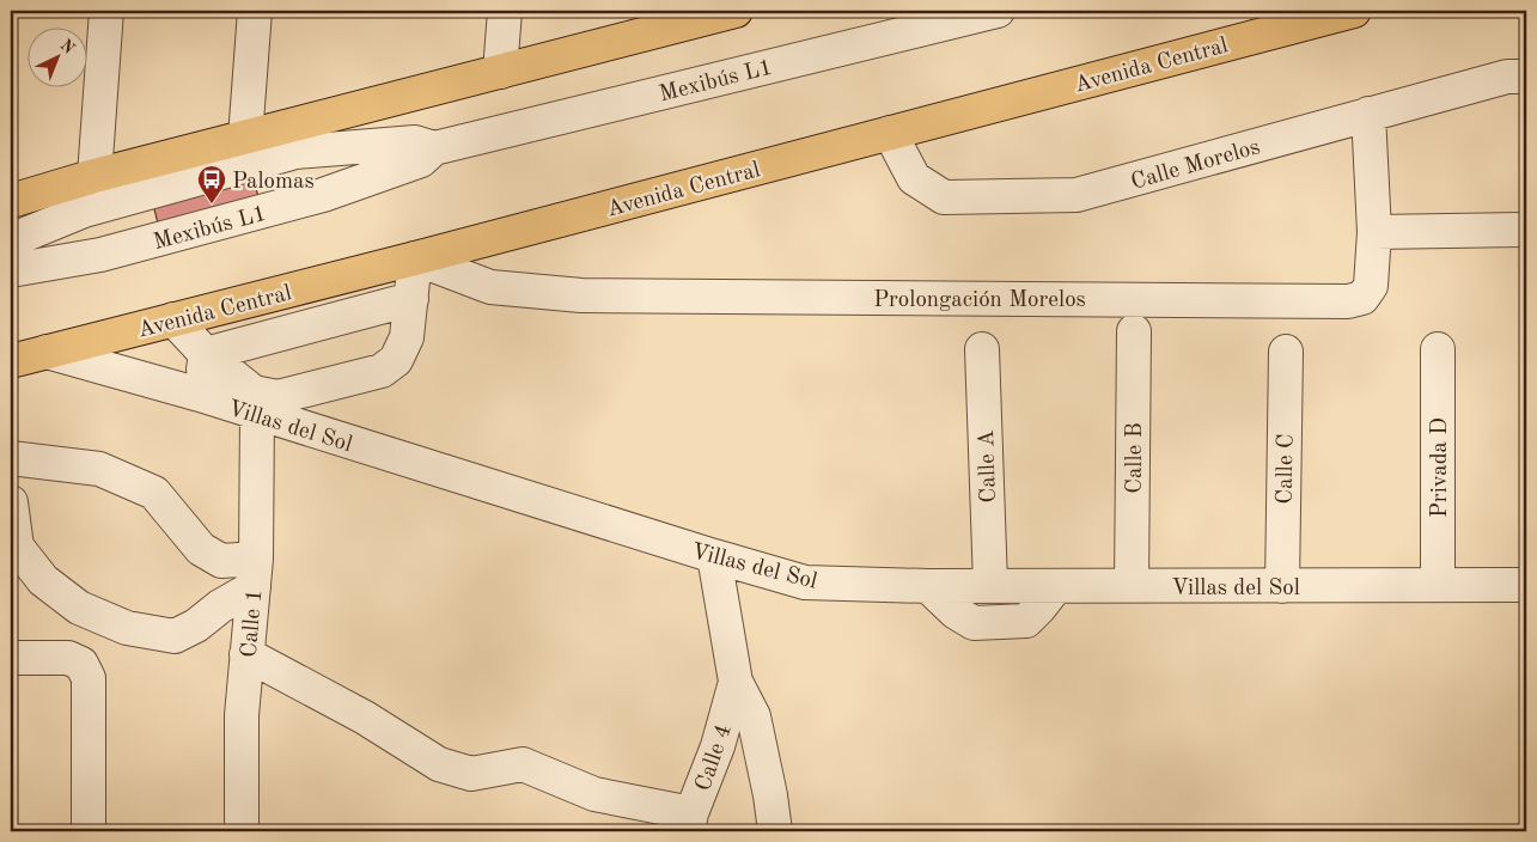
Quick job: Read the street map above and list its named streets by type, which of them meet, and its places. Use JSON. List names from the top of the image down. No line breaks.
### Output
{"streets":{"highway":["Avenida Central"],"street":["Mexibús L1","Calle Morelos","Prolongación Morelos","Villas del Sol","Calle B","Calle A","Privada D","Calle C","Calle 1","Calle 4"]},"crossings":[["Avenida Central","Calle Morelos"],["Avenida Central","Prolongación Morelos"],["Avenida Central","Villas del Sol"],["Calle Morelos","Prolongación Morelos"],["Villas del Sol","Calle B"],["Villas del Sol","Calle A"],["Villas del Sol","Privada D"],["Villas del Sol","Calle C"],["Villas del Sol","Calle 1"]],"places":{"bus stop":["Palomas"]},"north":"top right"}
